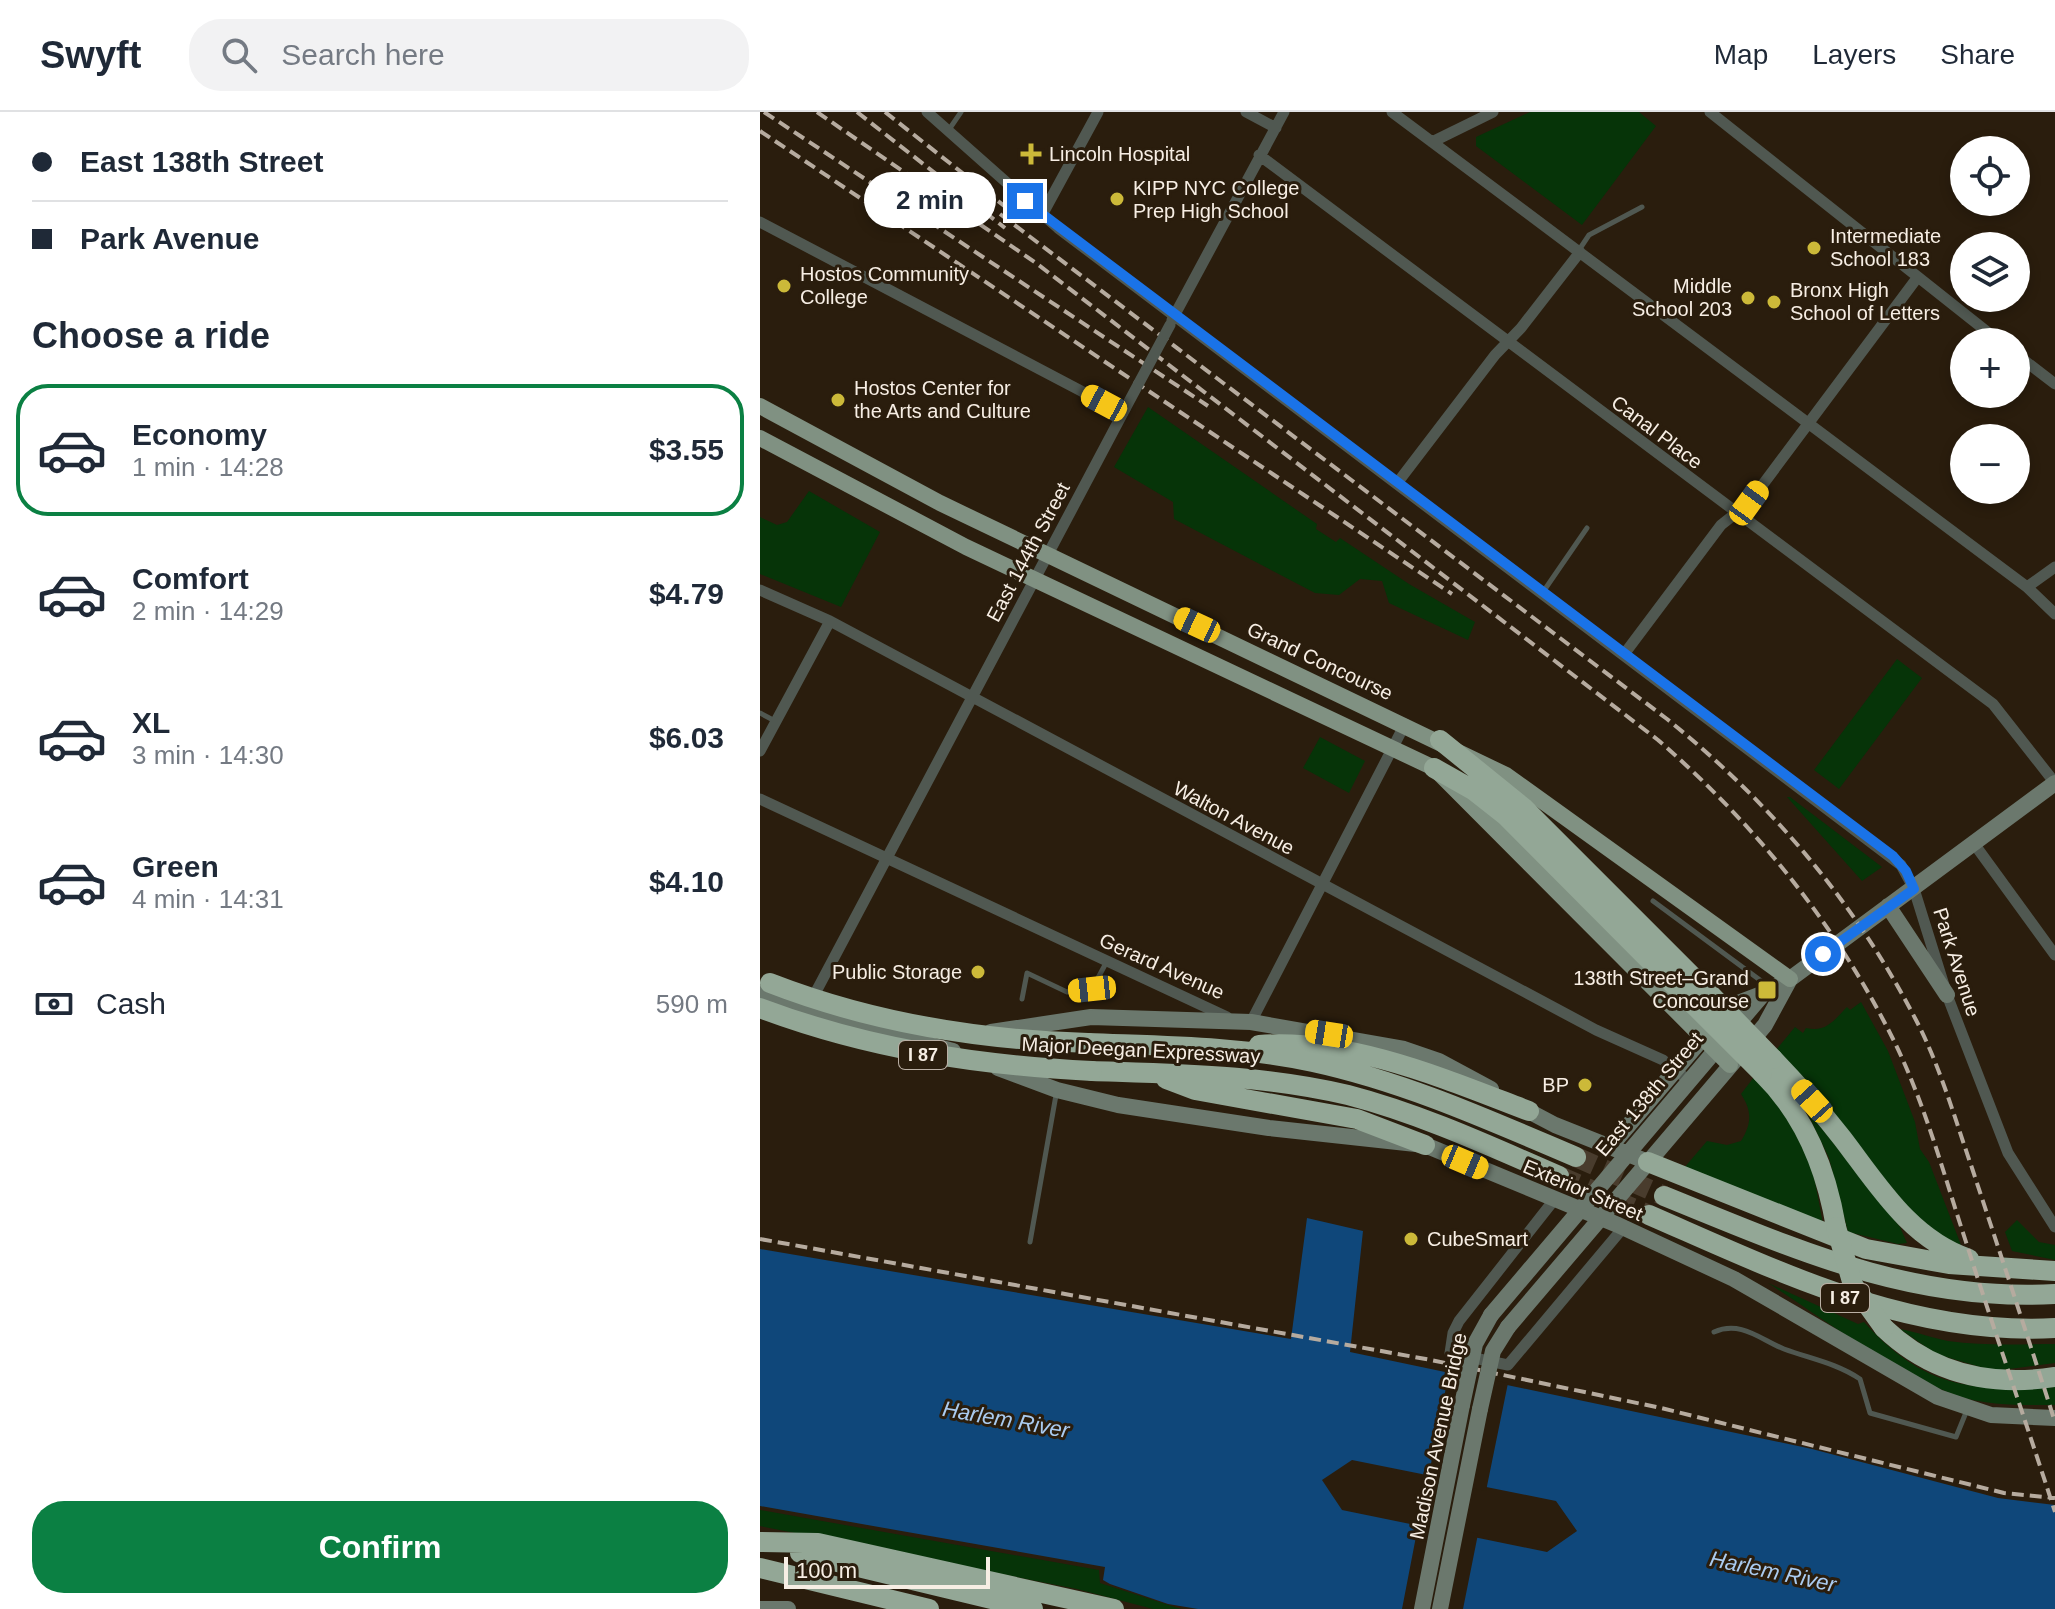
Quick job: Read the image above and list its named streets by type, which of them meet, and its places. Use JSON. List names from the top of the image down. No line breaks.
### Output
{"streets":{"highway":["Major Deegan Expressway","I 87"],"main road":["Grand Concourse","Gerard Avenue","East 138th Street","Exterior Street","Madison Avenue Bridge"],"street":["Canal Place","East 144th Street","Walton Avenue","Park Avenue"]},"crossings":[["Canal Place","East 144th Street"],["Canal Place","East 138th Street"],["East 144th Street","Grand Concourse"],["East 144th Street","Walton Avenue"],["East 144th Street","Park Avenue"],["East 144th Street","Gerard Avenue"],["East 144th Street","Exterior Street"],["Grand Concourse","East 138th Street"],["Walton Avenue","East 138th Street"],["Park Avenue","East 138th Street"],["Gerard Avenue","East 138th Street"],["Gerard Avenue","Exterior Street"],["Major Deegan Expressway","Exterior Street"],["East 138th Street","Exterior Street"],["East 138th Street","Madison Avenue Bridge"],["Exterior Street","Madison Avenue Bridge"]],"water":["Harlem River"],"places":{"health":["Lincoln Hospital"],"other":["KIPP NYC College Prep High School","Intermediate School 183","Hostos Community College","Middle School 203","Bronx High School of Letters","Hostos Center for the Arts and Culture","Public Storage","BP","CubeSmart"],"transit":["138th Street–Grand Concourse"]},"scale_bar":"100 m","page":{"header":"Swyft","search":"Search here","nav":["Map","Layers","Share"],"banner":["East 138th Street","Park Avenue"],"map_buttons":["+","−"],"bubble":"2 min","heading":"Choose a ride","list":[{"name":"Economy","note":"1 min · 14:28","value":"$3.55"},{"name":"Comfort","note":"2 min · 14:29","value":"$4.79"},{"name":"XL","note":"3 min · 14:30","value":"$6.03"},{"name":"Green","note":"4 min · 14:31","value":"$4.10"}],"pay":["Cash","590 m"],"buttons":"Confirm","scale":"100 m"}}
